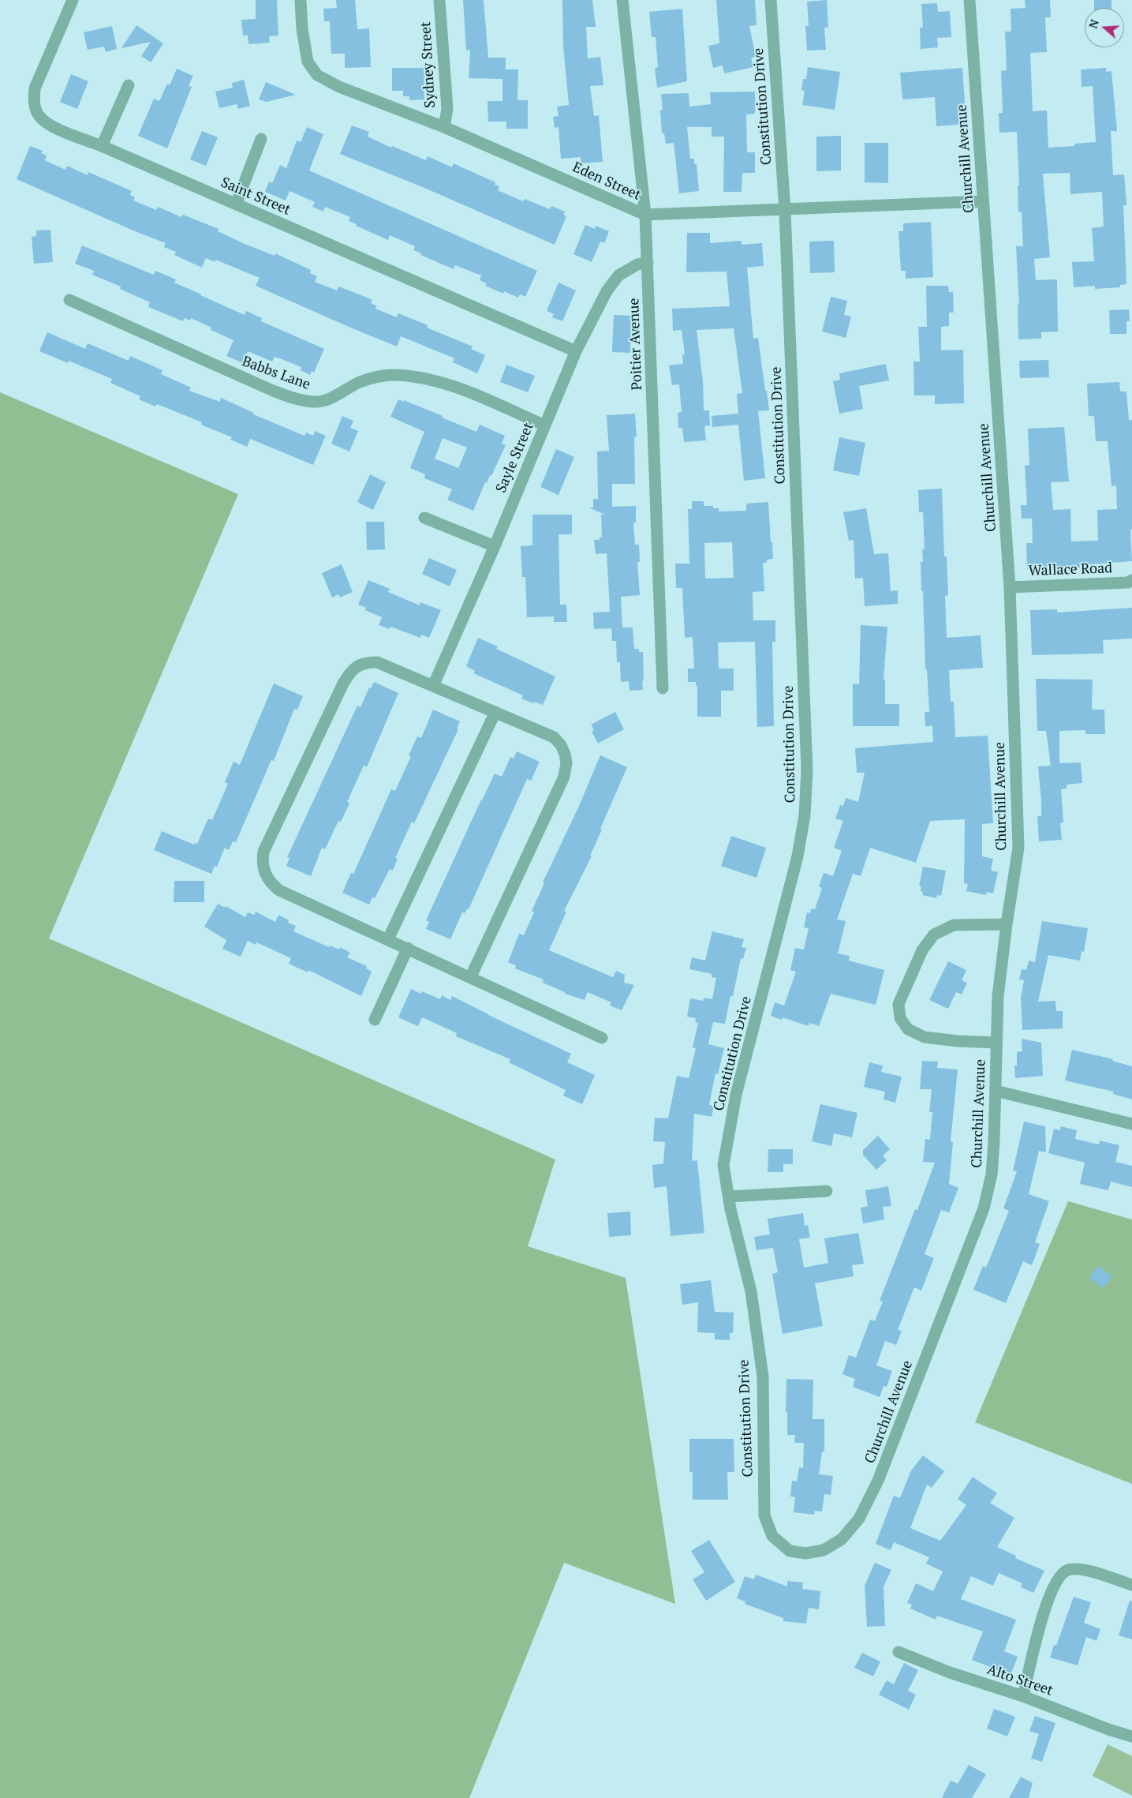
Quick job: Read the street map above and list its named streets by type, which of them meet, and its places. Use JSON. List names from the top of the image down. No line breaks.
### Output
{"streets":{"street":["Sydney Street","Constitution Drive","Churchill Avenue","Eden Street","Saint Street","Poitier Avenue","Babbs Lane","Sayle Street","Wallace Road","Alto Street"]},"crossings":[["Sydney Street","Eden Street"],["Constitution Drive","Churchill Avenue"],["Constitution Drive","Eden Street"],["Churchill Avenue","Eden Street"],["Churchill Avenue","Wallace Road"],["Eden Street","Poitier Avenue"],["Saint Street","Sayle Street"],["Poitier Avenue","Sayle Street"],["Babbs Lane","Sayle Street"]],"north":"left"}
